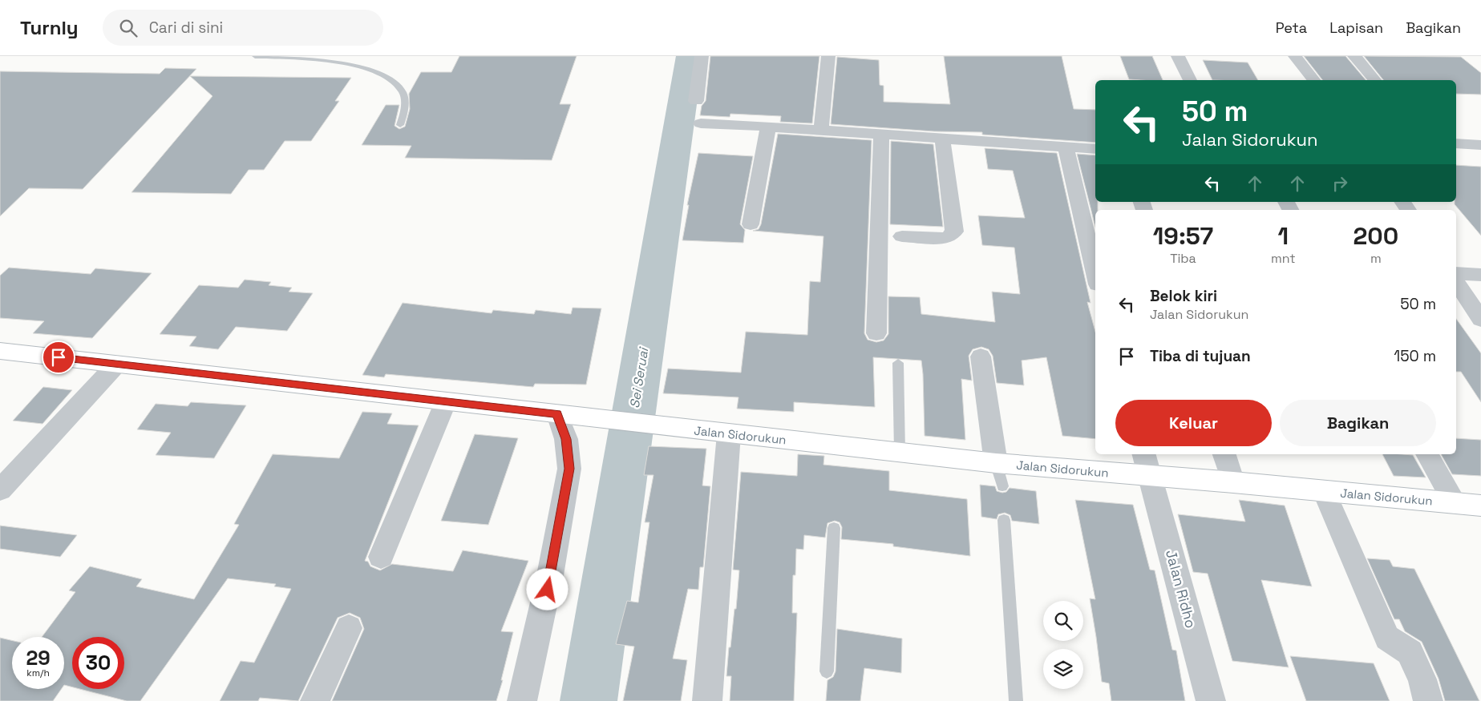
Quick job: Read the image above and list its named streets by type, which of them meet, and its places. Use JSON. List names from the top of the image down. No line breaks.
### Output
{"streets":{"street":["Jalan Sidorukun","Jalan Ridho"]},"crossings":[["Jalan Sidorukun","Jalan Ridho"]],"water":["Sei Seruai"],"page":{"header":"Turnly","search":"Cari di sini","nav":["Peta","Lapisan","Bagikan"],"turn":["50 m","Jalan Sidorukun"],"eta":["19:57","Tiba","1","mnt","200","m"],"list":[{"name":"Belok kiri","note":"Jalan Sidorukun","value":"50 m"},{"name":"Tiba di tujuan","value":"150 m"}],"buttons":["Keluar","Bagikan"],"speed":"29 km/h","limit":"30"}}
